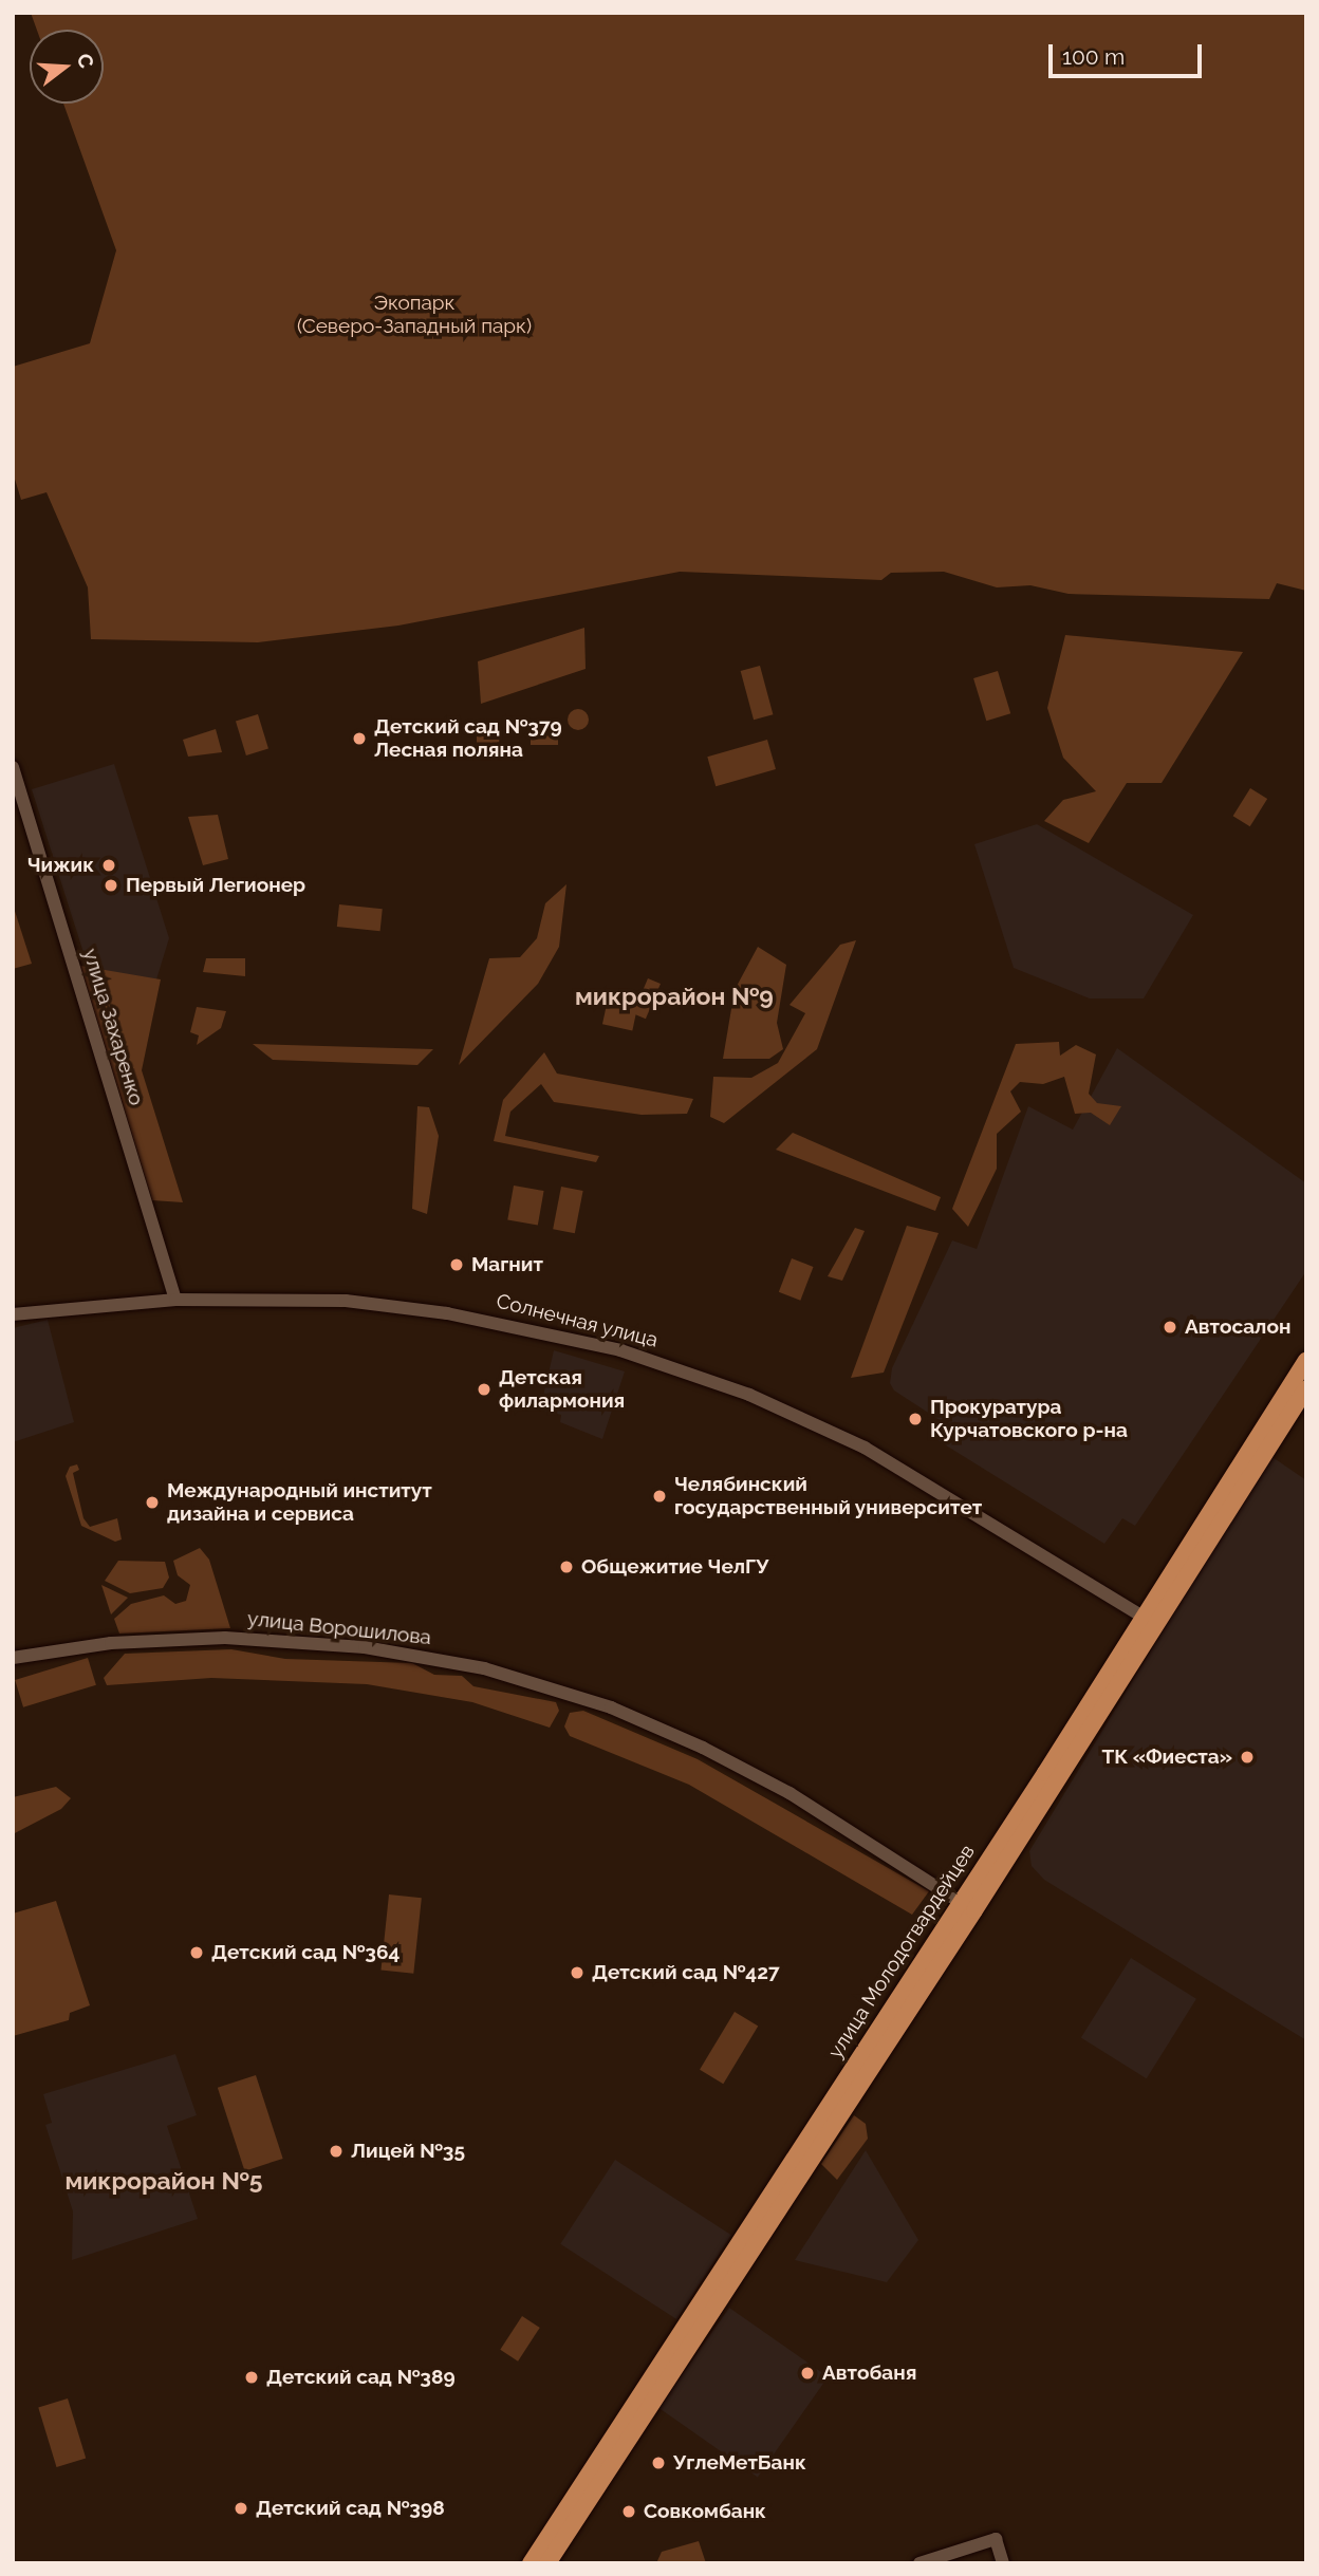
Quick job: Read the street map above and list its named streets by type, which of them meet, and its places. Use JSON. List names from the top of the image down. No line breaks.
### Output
{"streets":{"main road":["улица Молодогвардейцев"],"street":["улица Захаренко","Солнечная улица","улица Ворошилова"]},"crossings":[["улица Захаренко","Солнечная улица"],["Солнечная улица","улица Молодогвардейцев"],["улица Ворошилова","улица Молодогвардейцев"]],"districts":["микрорайон №9","микрорайон №5"],"parks":["Экопарк (Северо-Западный парк)"],"places":["Детский сад №379 Лесная поляна","Чижик","Первый Легионер","Магнит","Автосалон","Детская филармония","Прокуратура Курчатовского р-на","Челябинский государственный университет","Международный институт дизайна и сервиса","Общежитие ЧелГУ","ТК «Фиеста»","Детский сад №364","Детский сад №427","Лицей №35","Автобаня","Детский сад №389","УглеМетБанк","Детский сад №398","Совкомбанк"],"scale_bar":"100 m","north":"right"}
